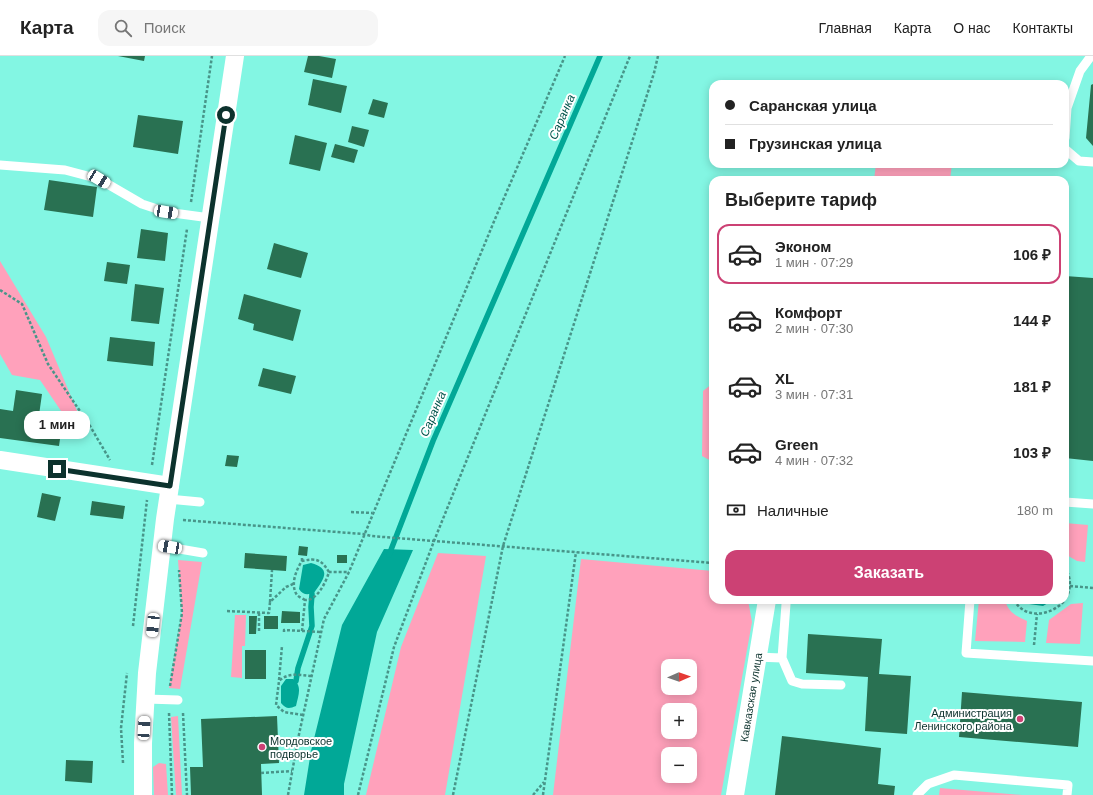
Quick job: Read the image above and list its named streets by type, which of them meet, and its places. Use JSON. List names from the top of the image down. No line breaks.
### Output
{"streets":{"street":["Кавказская улица"]},"water":["Саранка"],"places":["Администрация Ленинского района","Мордовское подворье"],"north":"right","page":{"header":"Карта","search":"Поиск","nav":["Главная","Карта","О нас","Контакты"],"banner":["Саранская улица","Грузинская улица"],"heading":"Выберите тариф","list":[{"name":"Эконом","note":"1 мин · 07:29","value":"106 ₽"},{"name":"Комфорт","note":"2 мин · 07:30","value":"144 ₽"},{"name":"XL","note":"3 мин · 07:31","value":"181 ₽"},{"name":"Green","note":"4 мин · 07:32","value":"103 ₽"}],"bubble":"1 мин","pay":["Наличные","180 m"],"buttons":"Заказать","map_buttons":["+","−"]}}
